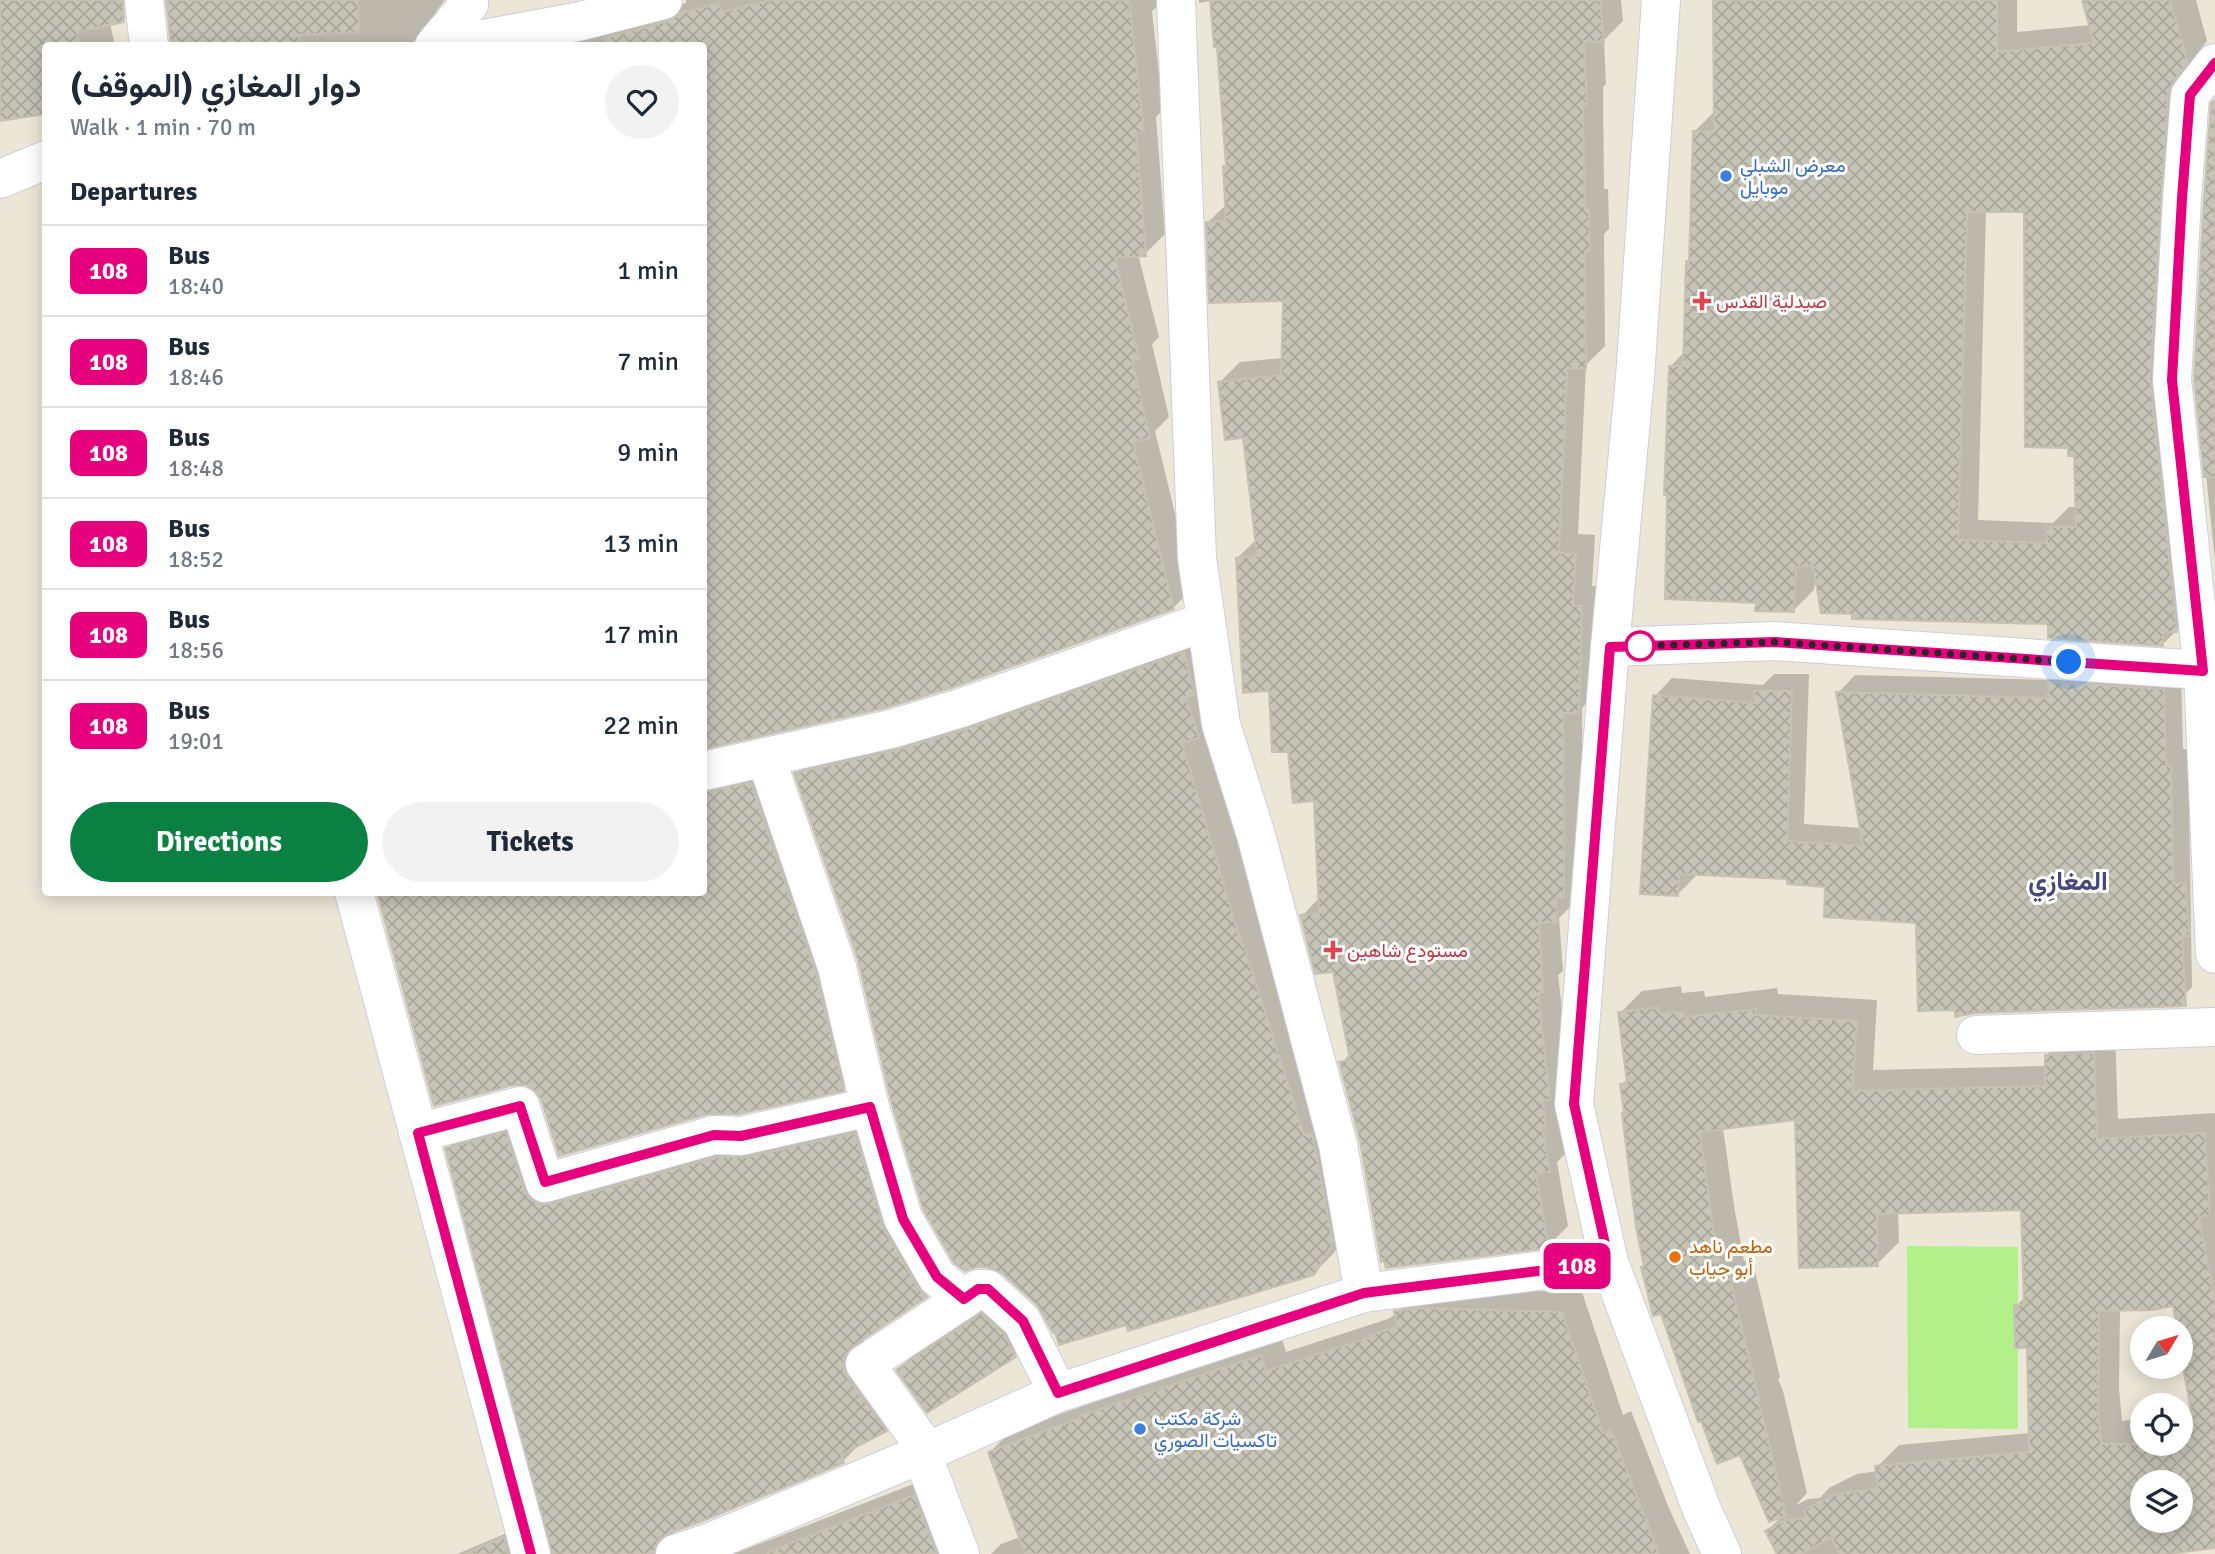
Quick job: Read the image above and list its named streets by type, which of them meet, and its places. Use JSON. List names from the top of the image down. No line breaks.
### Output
{"districts":["المغازِي"],"places":{"other":["معرض الشبلي موبايل","مطعم ناهد أبو جياب","شركة مكتب تاكسيات الصوري"],"health":["صيدلية القدس","مستودع شاهين"]},"lines":["bus line 108"],"north":"top right","page":{"on_map":"108","heading":[["دوار المغازي (الموقف)","Walk · 1 min · 70 m"],"Departures"],"list":[{"mark":"108","name":"Bus","note":"18:40","value":"1 min"},{"mark":"108","name":"Bus","note":"18:46","value":"7 min"},{"mark":"108","name":"Bus","note":"18:48","value":"9 min"},{"mark":"108","name":"Bus","note":"18:52","value":"13 min"},{"mark":"108","name":"Bus","note":"18:56","value":"17 min"},{"mark":"108","name":"Bus","note":"19:01","value":"22 min"}],"buttons":["Directions","Tickets"]}}
